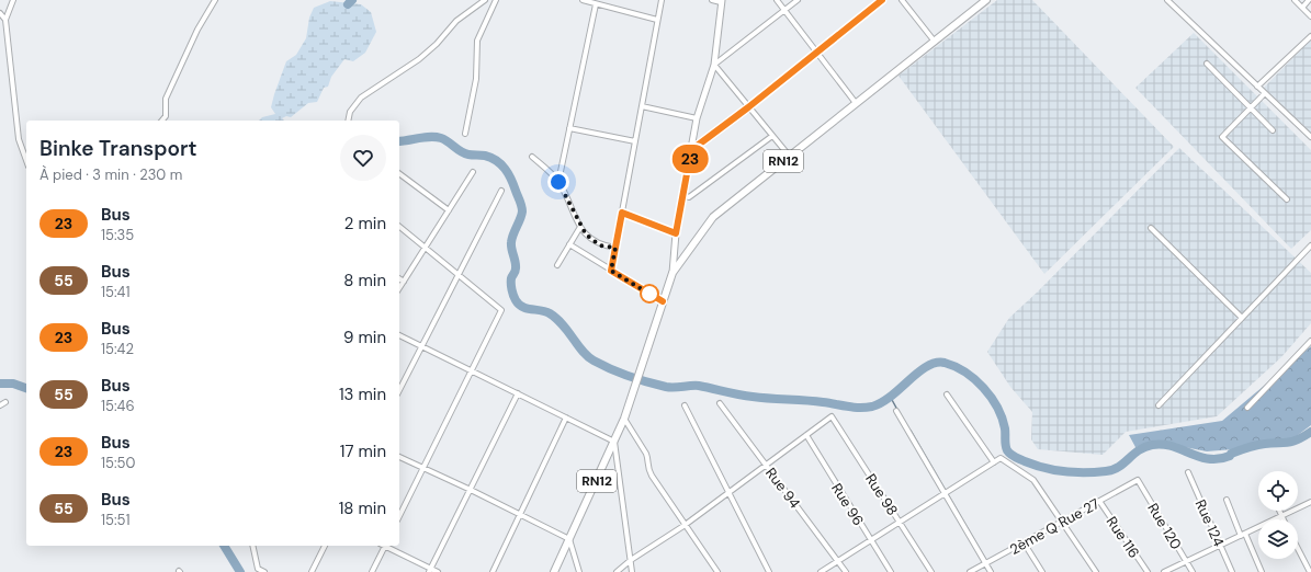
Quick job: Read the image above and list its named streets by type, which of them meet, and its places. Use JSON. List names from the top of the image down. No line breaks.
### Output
{"streets":{"main road":["RN12"],"street":["Rue 94","Rue 98","Rue 96","Rue 124","2ème Q Rue 27","Rue 120","Rue 116"]},"crossings":[["Rue 98","Rue 96"],["2ème Q Rue 27","Rue 120"],["2ème Q Rue 27","Rue 116"]],"lines":["bus line 23"],"page":{"on_map":"23","heading":["Binke Transport","À pied · 3 min · 230 m"],"list":[{"mark":"23","name":"Bus","note":"15:35","value":"2 min"},{"mark":"55","name":"Bus","note":"15:41","value":"8 min"},{"mark":"23","name":"Bus","note":"15:42","value":"9 min"},{"mark":"55","name":"Bus","note":"15:46","value":"13 min"},{"mark":"23","name":"Bus","note":"15:50","value":"17 min"},{"mark":"55","name":"Bus","note":"15:51","value":"18 min"}]}}
